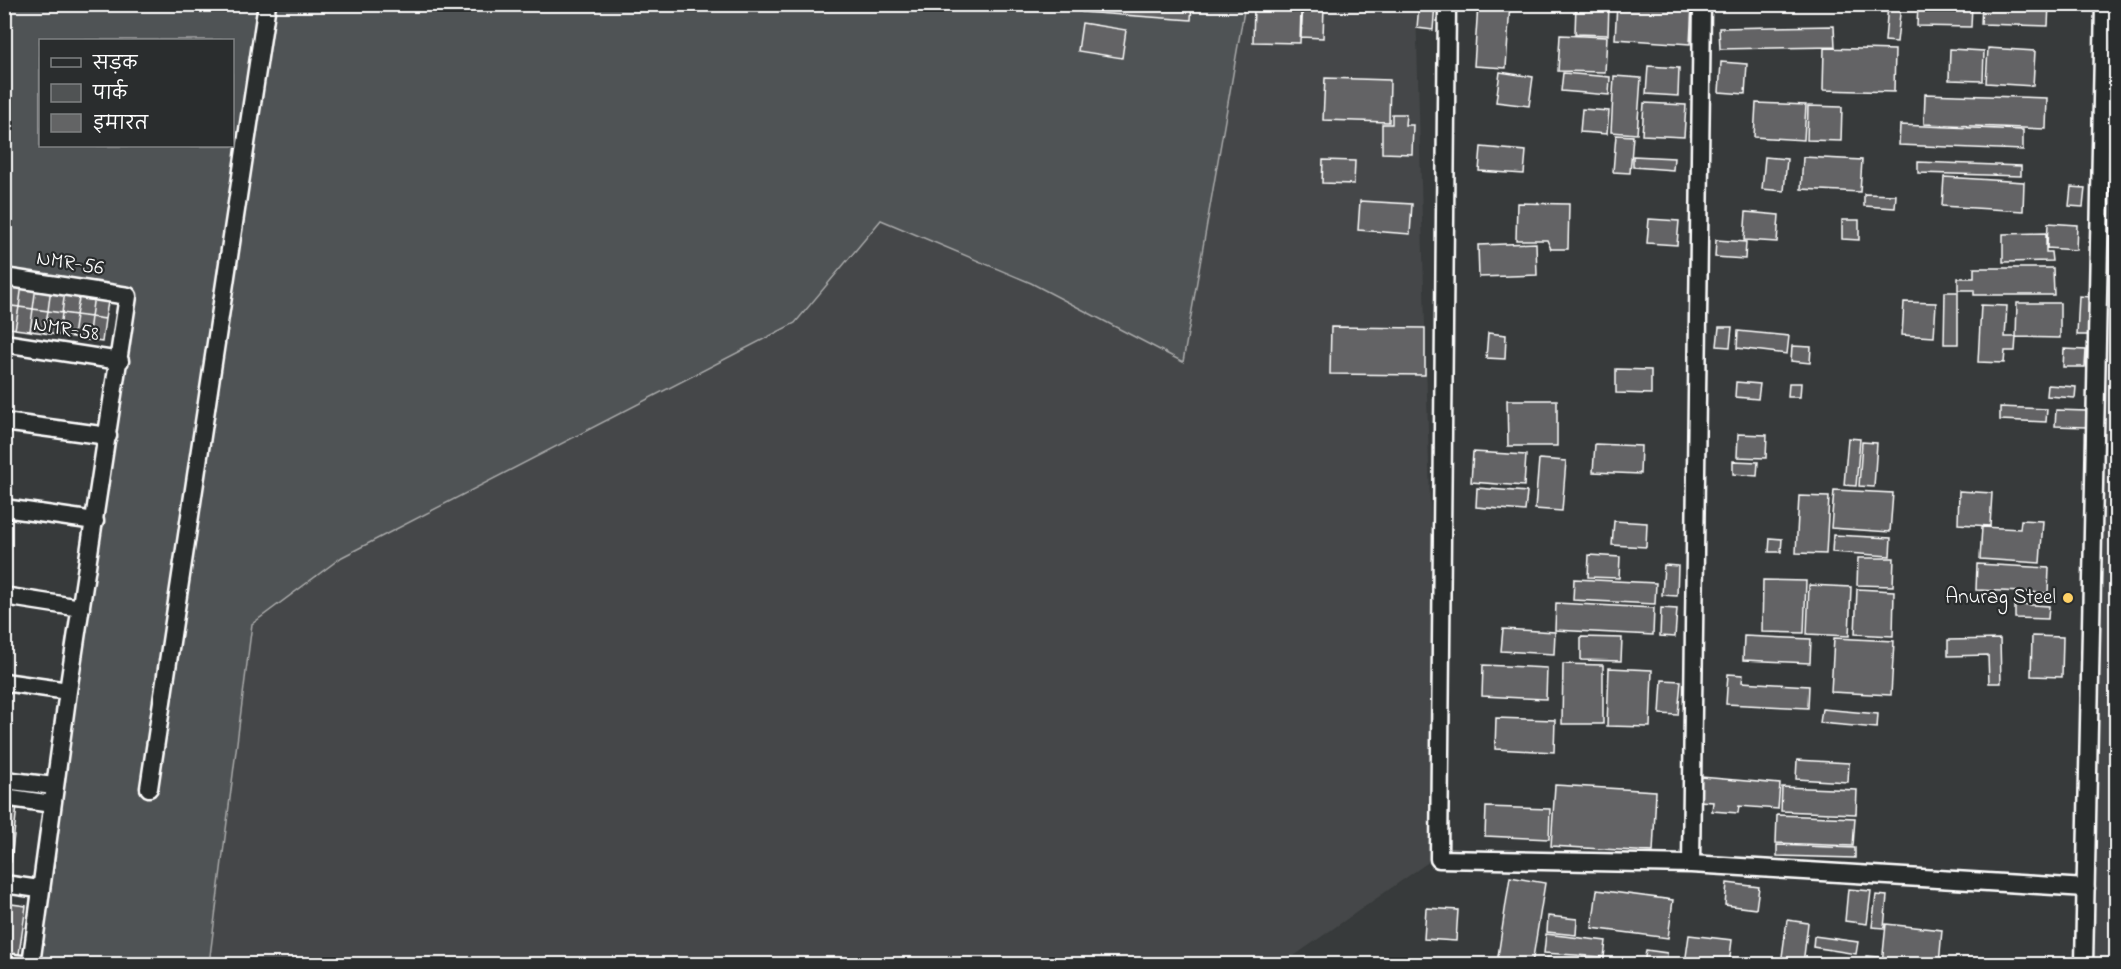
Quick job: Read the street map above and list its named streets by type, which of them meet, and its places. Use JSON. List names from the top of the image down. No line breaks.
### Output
{"streets":{"street":["NMR-56","NMR-58"]},"crossings":[["NMR-56","NMR-58"]],"places":["Anurag Steel"],"legend":["सड़क","पार्क","इमारत"]}
